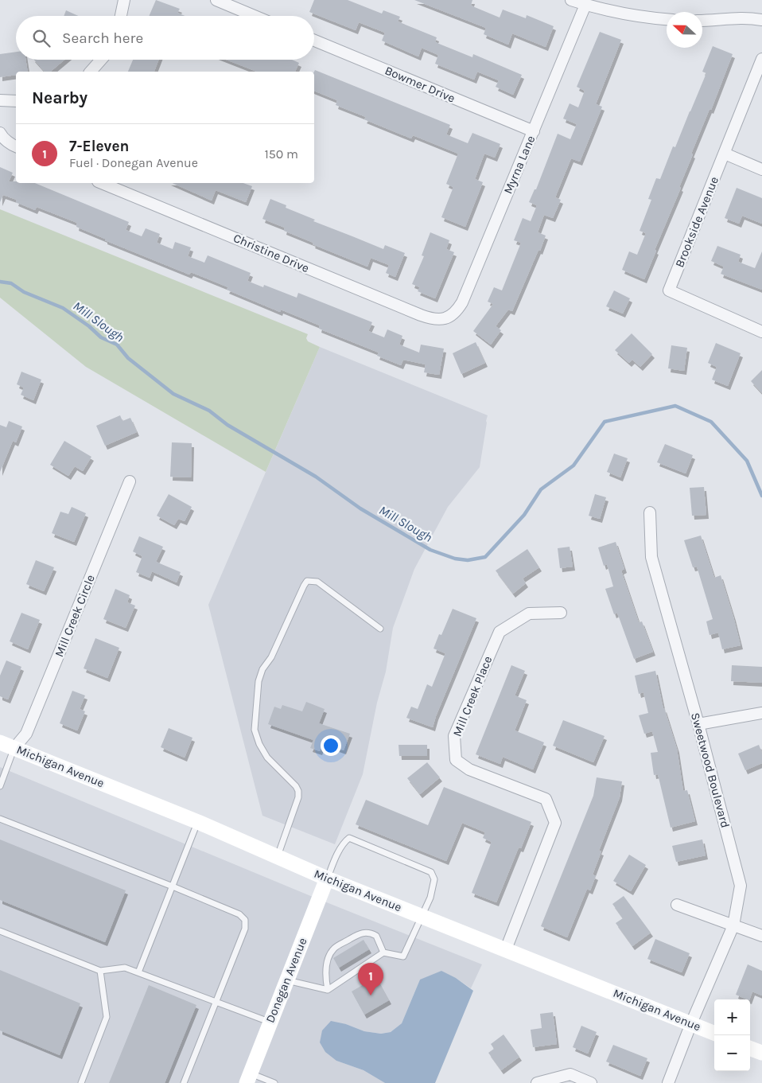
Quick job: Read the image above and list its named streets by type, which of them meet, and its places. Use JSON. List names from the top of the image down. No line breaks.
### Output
{"streets":{"main road":["Michigan Avenue","Donegan Avenue"],"street":["Bowmer Drive","Myrna Lane","Brookside Avenue","Christine Drive","Mill Creek Circle","Mill Creek Place","Sweetwood Boulevard"]},"crossings":[["Bowmer Drive","Myrna Lane"],["Myrna Lane","Christine Drive"],["Mill Creek Circle","Michigan Avenue"],["Mill Creek Place","Michigan Avenue"],["Michigan Avenue","Sweetwood Boulevard"],["Michigan Avenue","Donegan Avenue"]],"water":["Mill Slough"],"north":"left","page":{"search":"Search here","heading":"Nearby","list":[{"mark":"1","name":"7-Eleven","note":"Fuel · Donegan Avenue","value":"150 m"}],"pins":"1","map_buttons":["+","−"]}}
